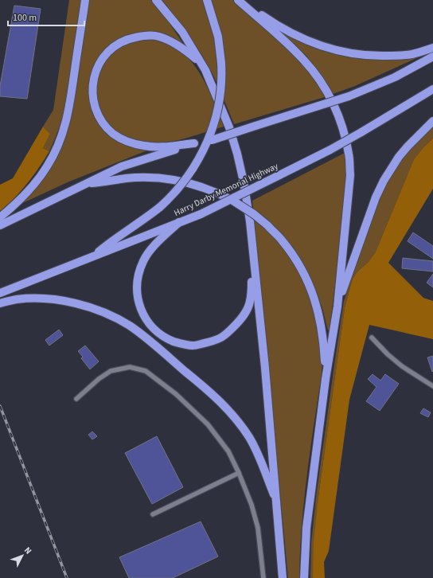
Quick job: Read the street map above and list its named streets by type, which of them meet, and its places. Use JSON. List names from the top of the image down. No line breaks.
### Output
{"streets":{"highway":["Harry Darby Memorial Highway"]},"scale_bar":"100 m","north":"top right"}
